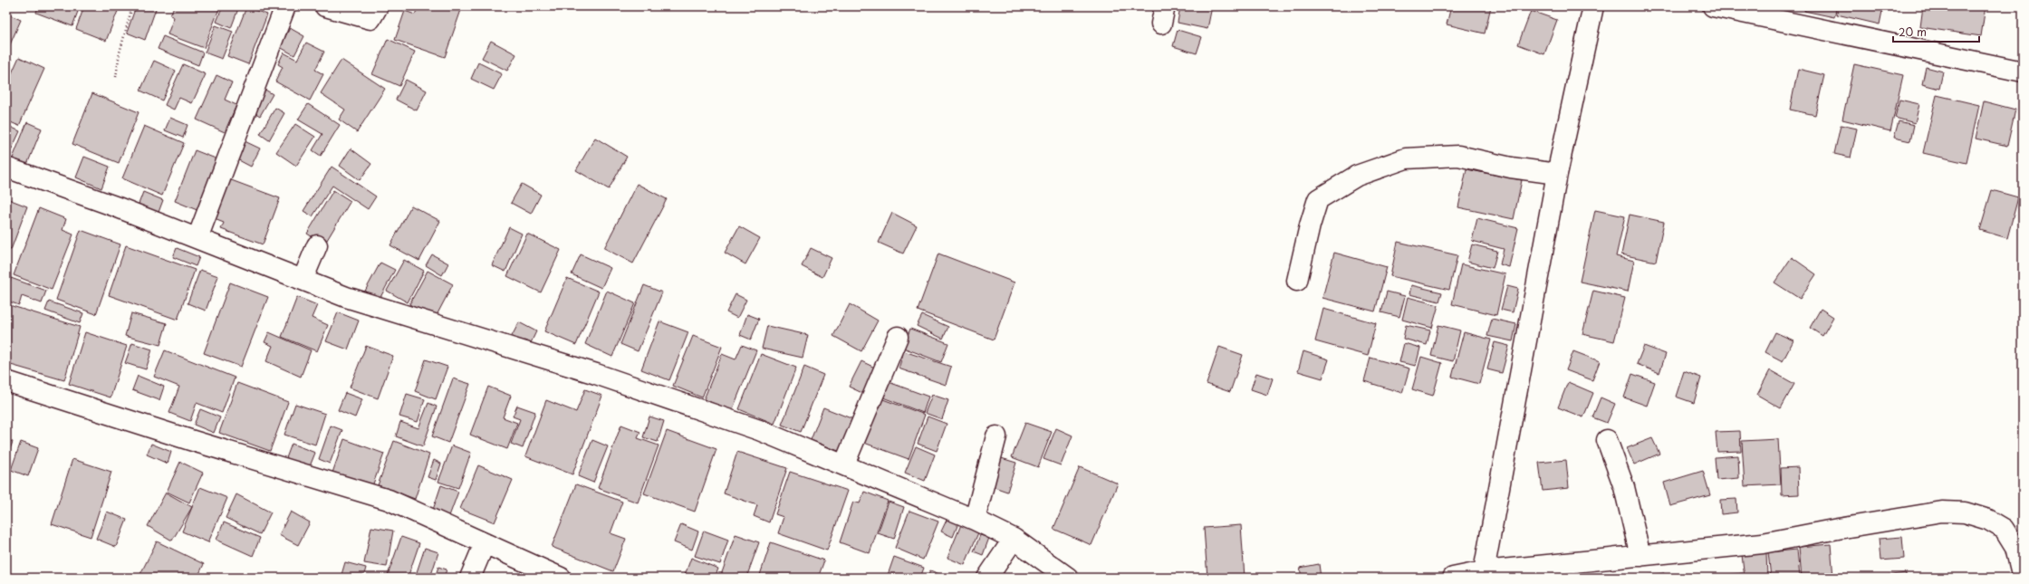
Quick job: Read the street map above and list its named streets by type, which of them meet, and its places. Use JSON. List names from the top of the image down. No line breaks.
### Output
{"scale_bar":"20 m"}
